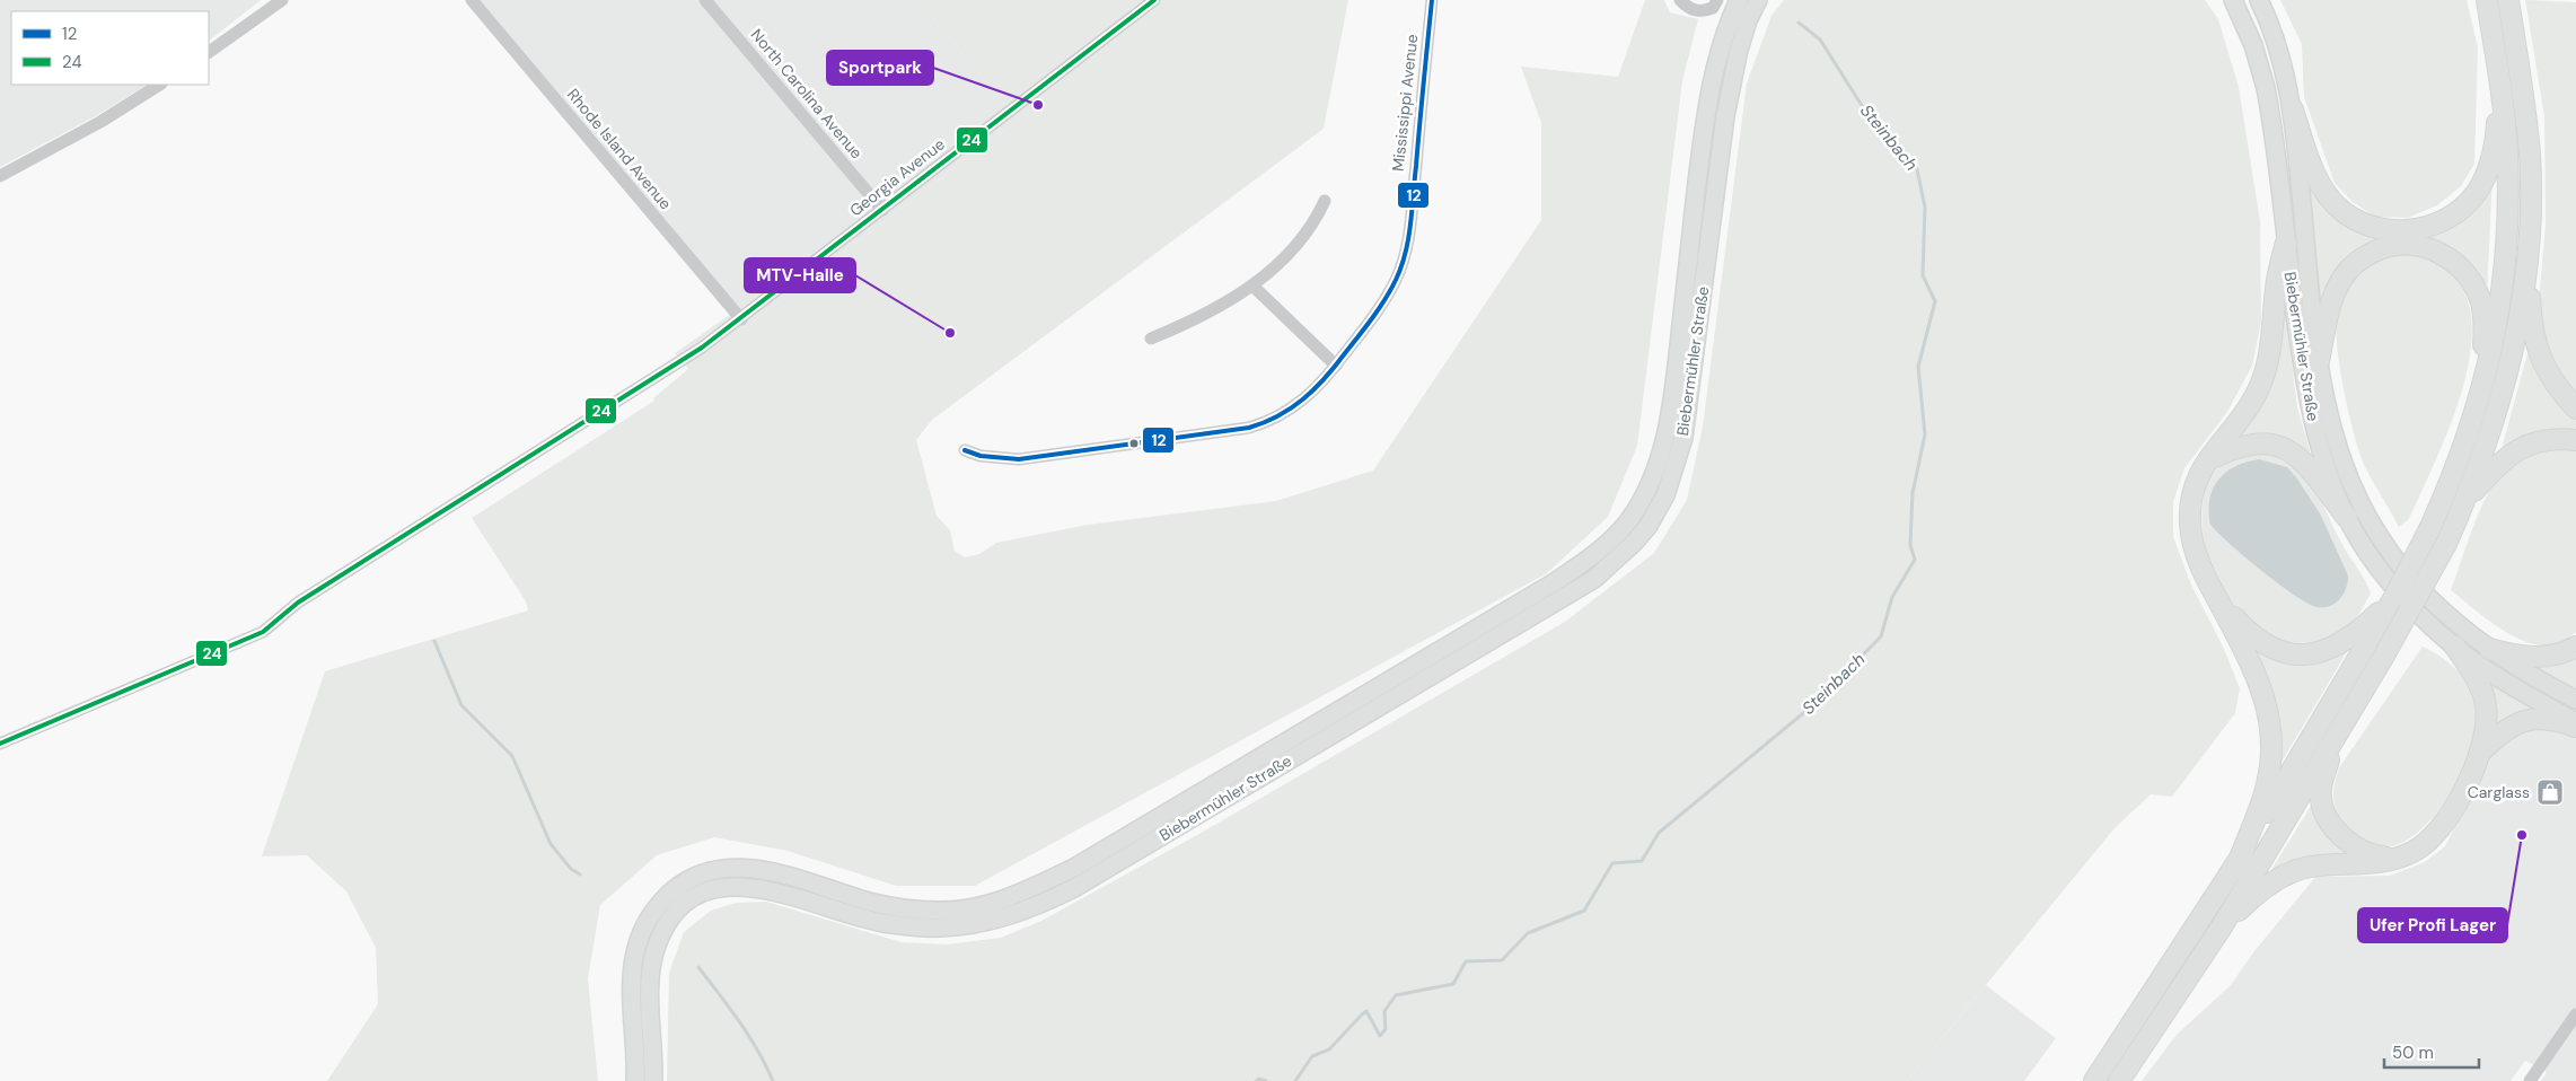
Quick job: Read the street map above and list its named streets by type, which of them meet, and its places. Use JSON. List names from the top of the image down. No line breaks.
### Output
{"streets":{"main road":["Biebermühler Straße"],"street":["North Carolina Avenue","Mississippi Avenue","Rhode Island Avenue","Georgia Avenue"]},"crossings":[["North Carolina Avenue","Georgia Avenue"],["Rhode Island Avenue","Georgia Avenue"]],"water":["Steinbach"],"places":{"other":["Sportpark","MTV-Halle","Ufer Profi Lager"],"shop":["Carglass"]},"lines":["transit line 12","transit line 24"],"legend":["12","24"],"scale_bar":"50 m"}
